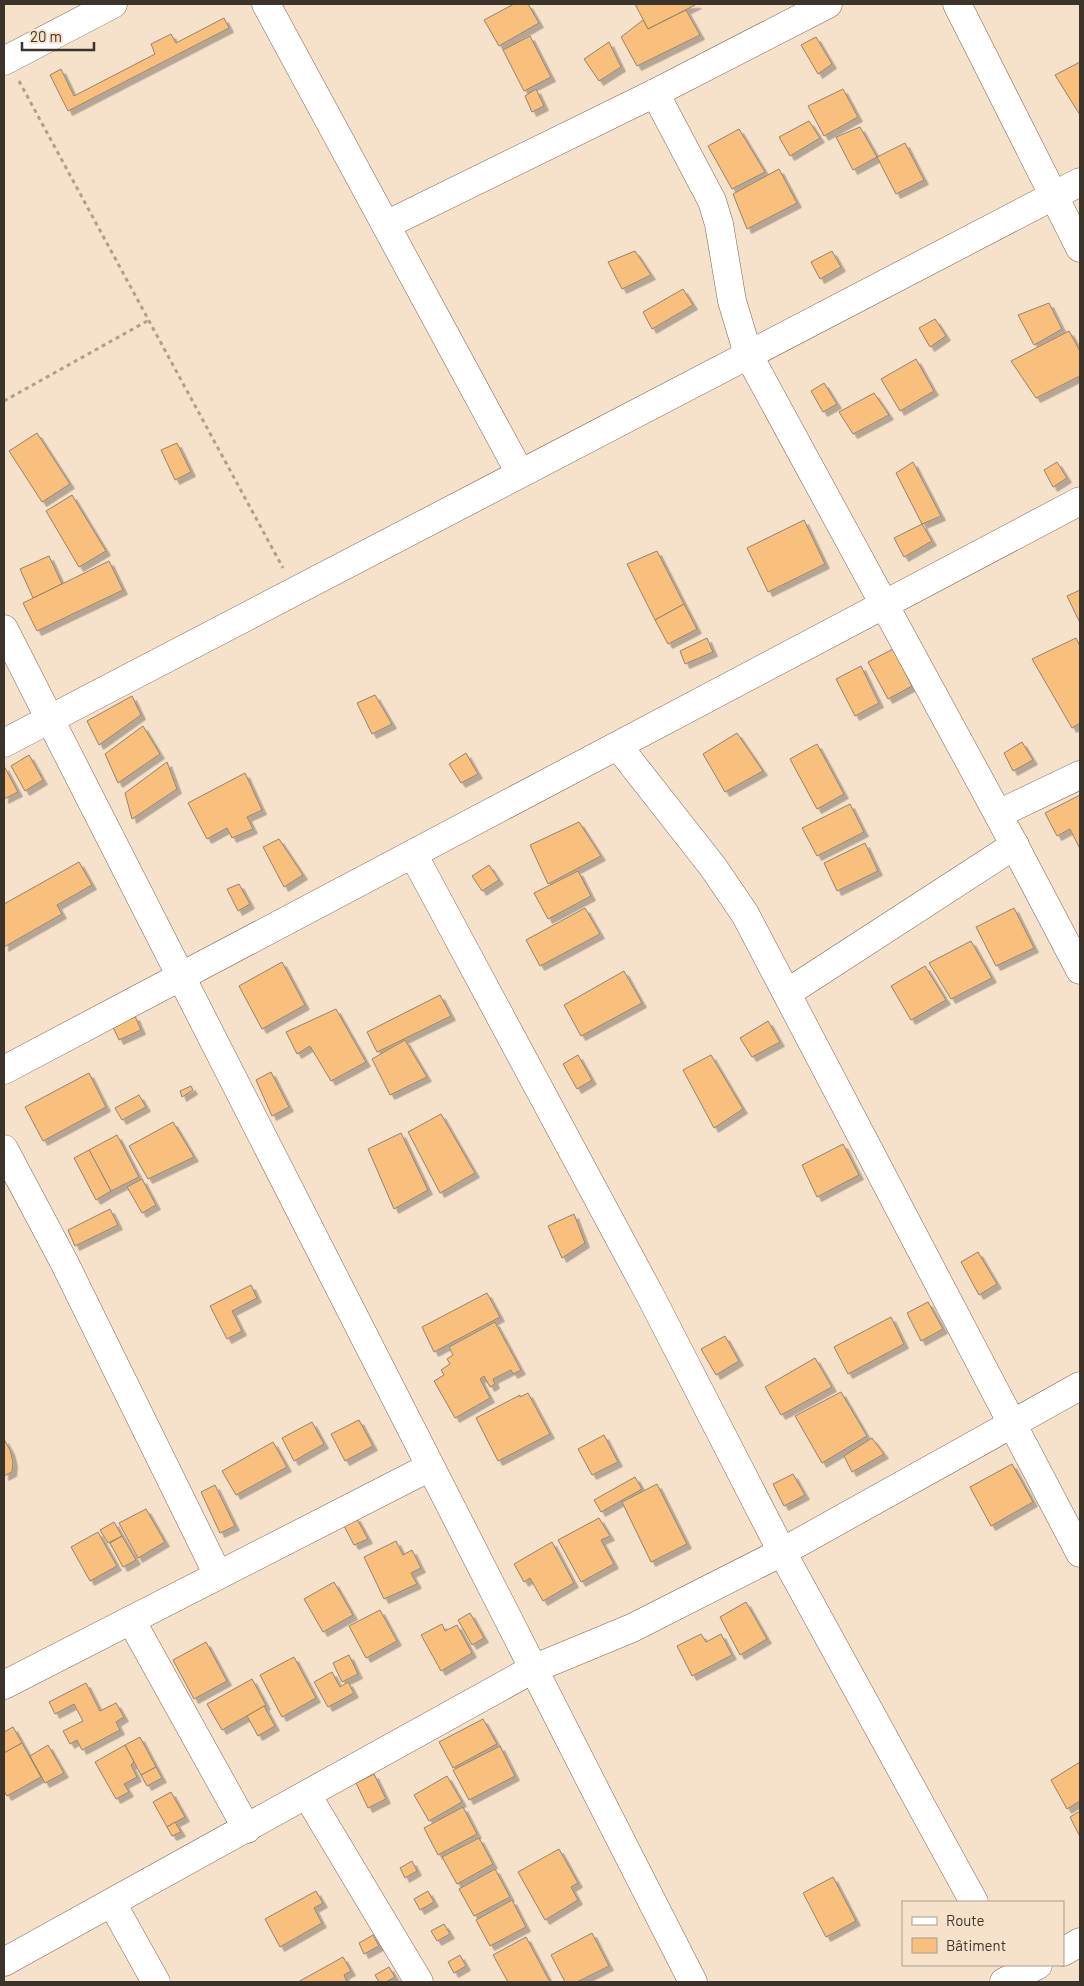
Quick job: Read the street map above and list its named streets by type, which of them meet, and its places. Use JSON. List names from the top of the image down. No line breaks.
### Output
{"legend":["Route","Bâtiment"],"scale_bar":"20 m"}
